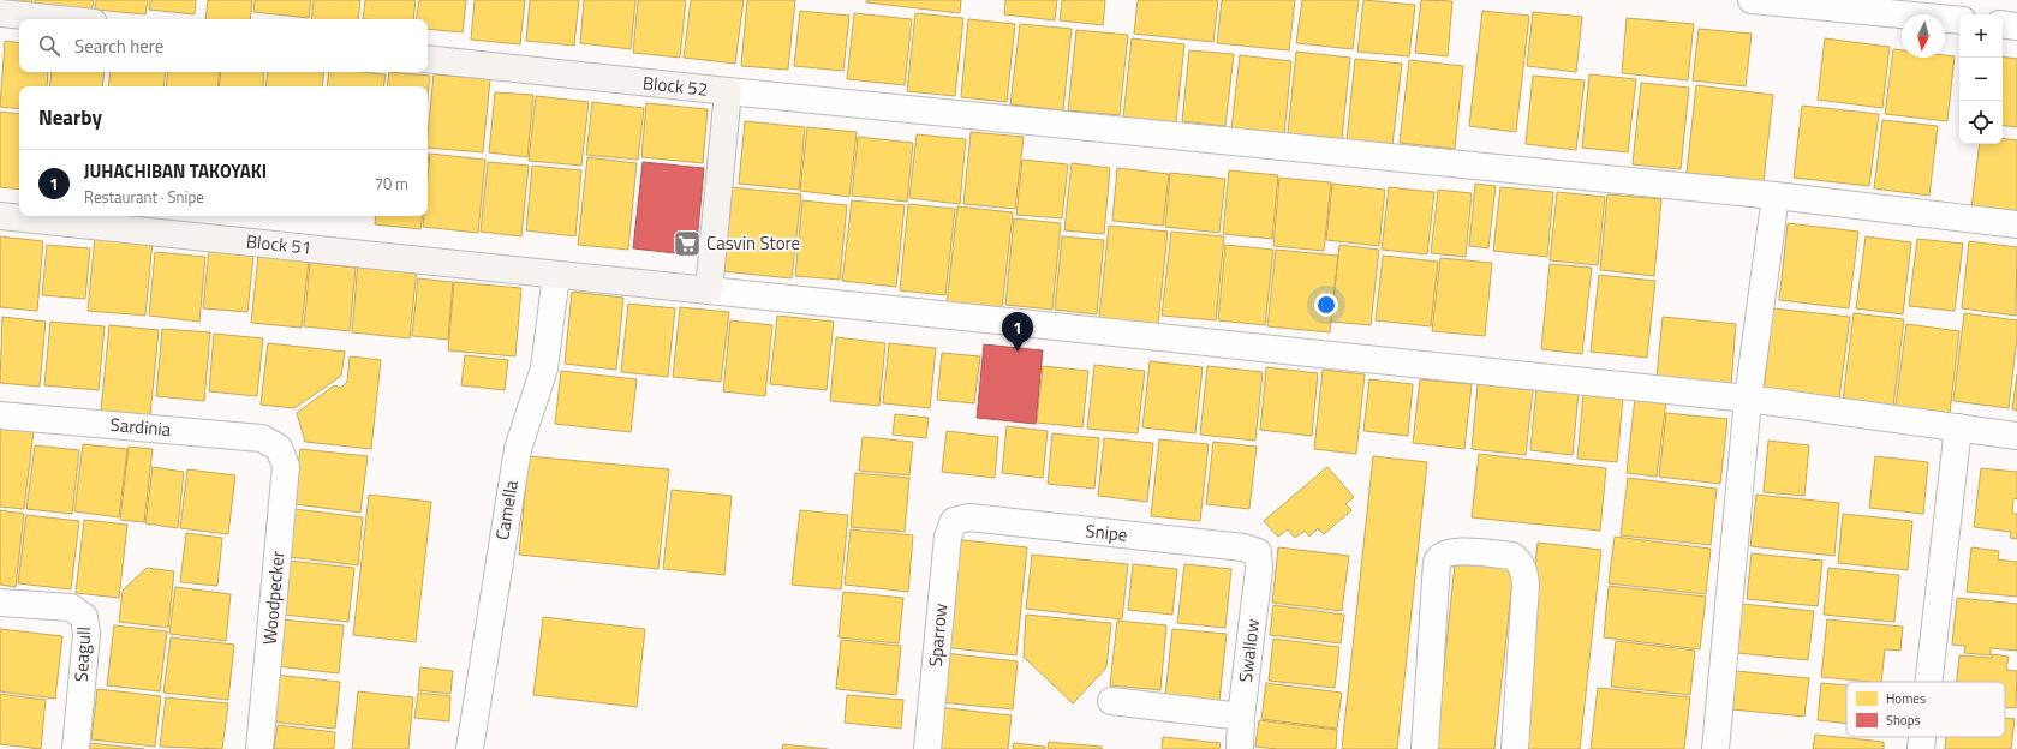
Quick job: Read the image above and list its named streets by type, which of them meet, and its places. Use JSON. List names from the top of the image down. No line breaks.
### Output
{"streets":{"street":["Block 52","Block 51","Sardinia","Camella","Snipe","Woodpecker","Sparrow","Swallow","Seagull"]},"crossings":[["Block 52","Block 51"],["Block 51","Camella"],["Sardinia","Woodpecker"],["Snipe","Sparrow"],["Snipe","Swallow"]],"places":{"supermarket":["Casvin Store"]},"legend":["Homes","Shops"],"north":"bottom","page":{"map_buttons":["+","−"],"search":"Search here","heading":"Nearby","list":[{"mark":"1","name":"JUHACHIBAN TAKOYAKI","note":"Restaurant · Snipe","value":"70 m"}],"pins":"1"}}
